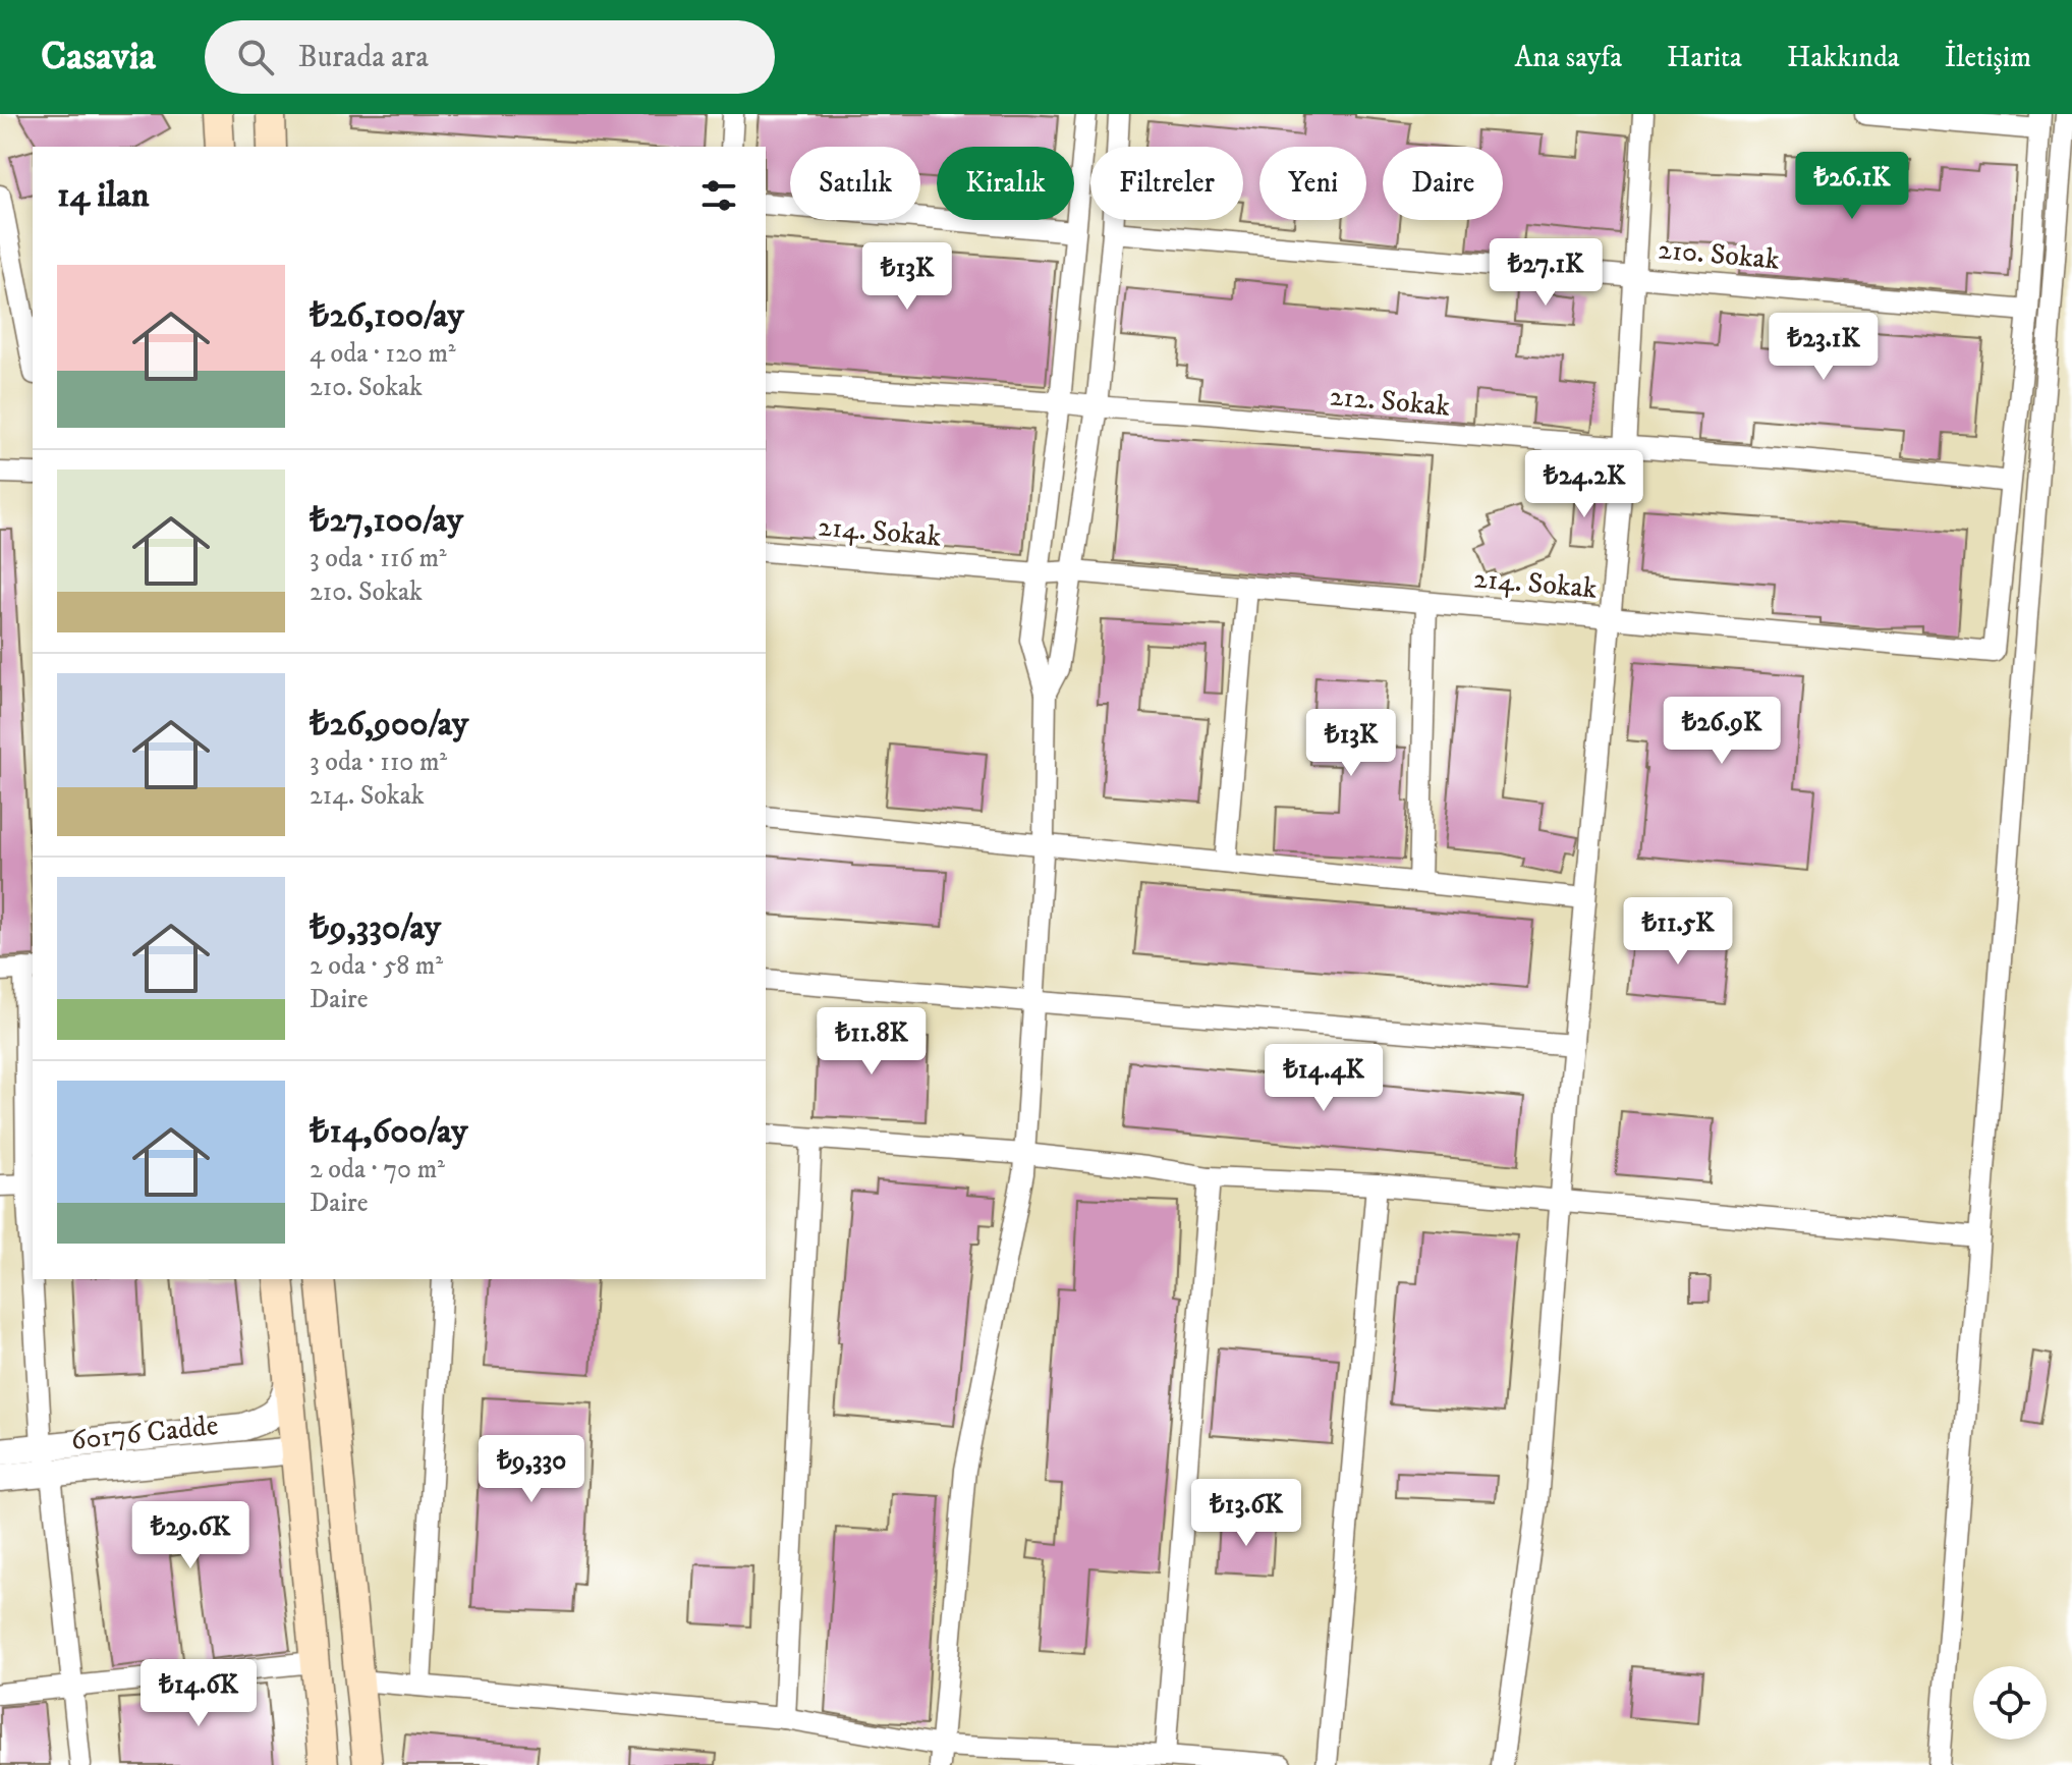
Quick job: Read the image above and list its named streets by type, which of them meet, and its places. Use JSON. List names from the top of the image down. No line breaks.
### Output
{"streets":{"street":["210. Sokak","212. Sokak","214. Sokak","60176 Cadde"]},"crossings":[["212. Sokak","214. Sokak"]],"page":{"header":"Casavia","search":"Burada ara","nav":["Ana sayfa","Harita","Hakkında","İletişim"],"chip":["Satılık","Kiralık","Filtreler","Yeni","Daire"],"heading":"14 ilan","price":["₺26.1K","₺27.1K","₺13K","₺23.1K","₺24.2K","₺26.9K","₺13K","₺11.5K","₺11.8K","₺14.4K","₺9,330","₺13.6K","₺29.6K","₺14.6K"],"list":[{"name":"₺26,100/ay","note":"4 oda · 120 m² · 210. Sokak"},{"name":"₺27,100/ay","note":"3 oda · 116 m² · 210. Sokak"},{"name":"₺26,900/ay","note":"3 oda · 110 m² · 214. Sokak"},{"name":"₺9,330/ay","note":"2 oda · 58 m² · Daire"},{"name":"₺14,600/ay","note":"2 oda · 70 m² · Daire"}]}}
